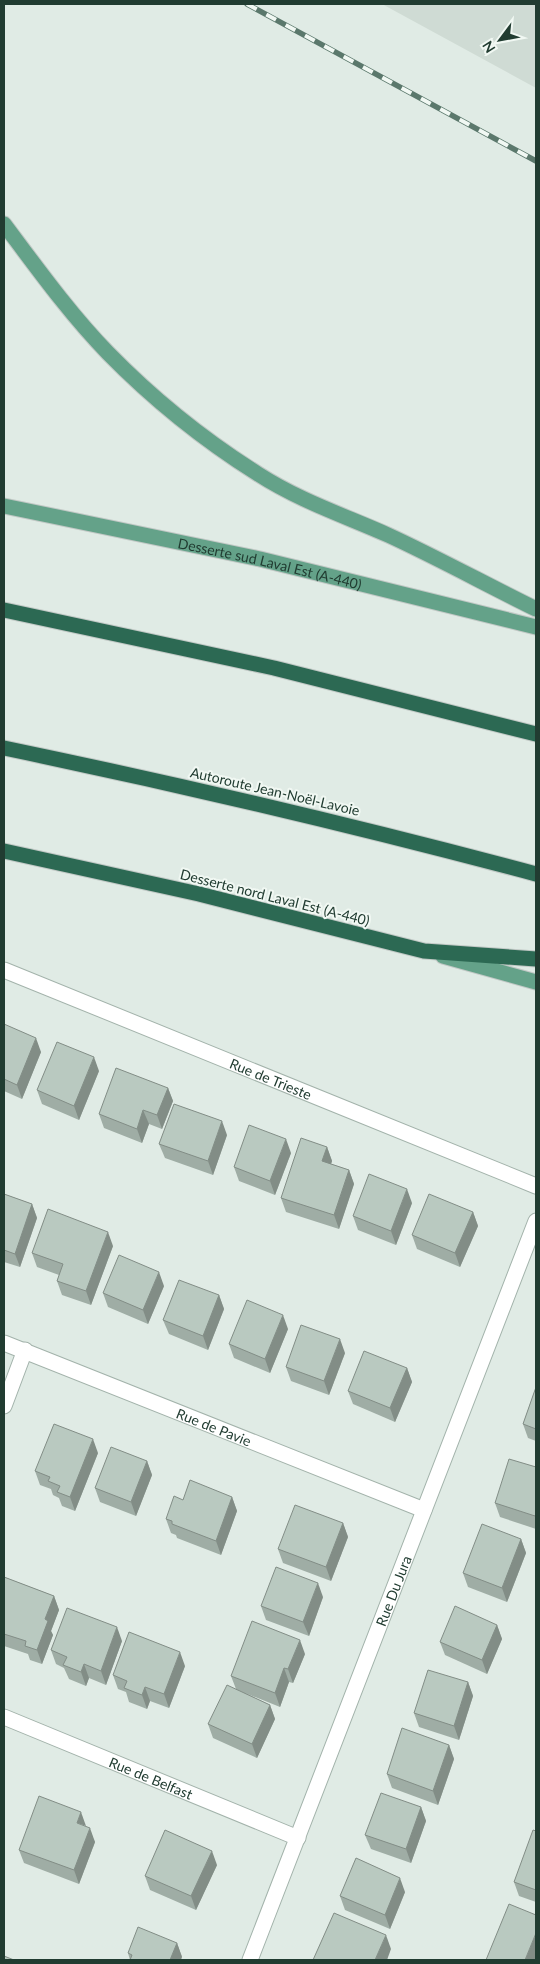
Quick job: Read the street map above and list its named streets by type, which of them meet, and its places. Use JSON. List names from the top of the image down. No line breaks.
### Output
{"streets":{"highway":["Autoroute Jean-Noël-Lavoie","Desserte nord Laval Est (A-440)"],"main road":["Desserte sud Laval Est (A-440)"],"street":["Rue de Trieste","Rue de Pavie","Rue Du Jura","Rue de Belfast"]},"crossings":[["Rue de Pavie","Rue Du Jura"],["Rue Du Jura","Rue de Belfast"]],"north":"bottom left"}
